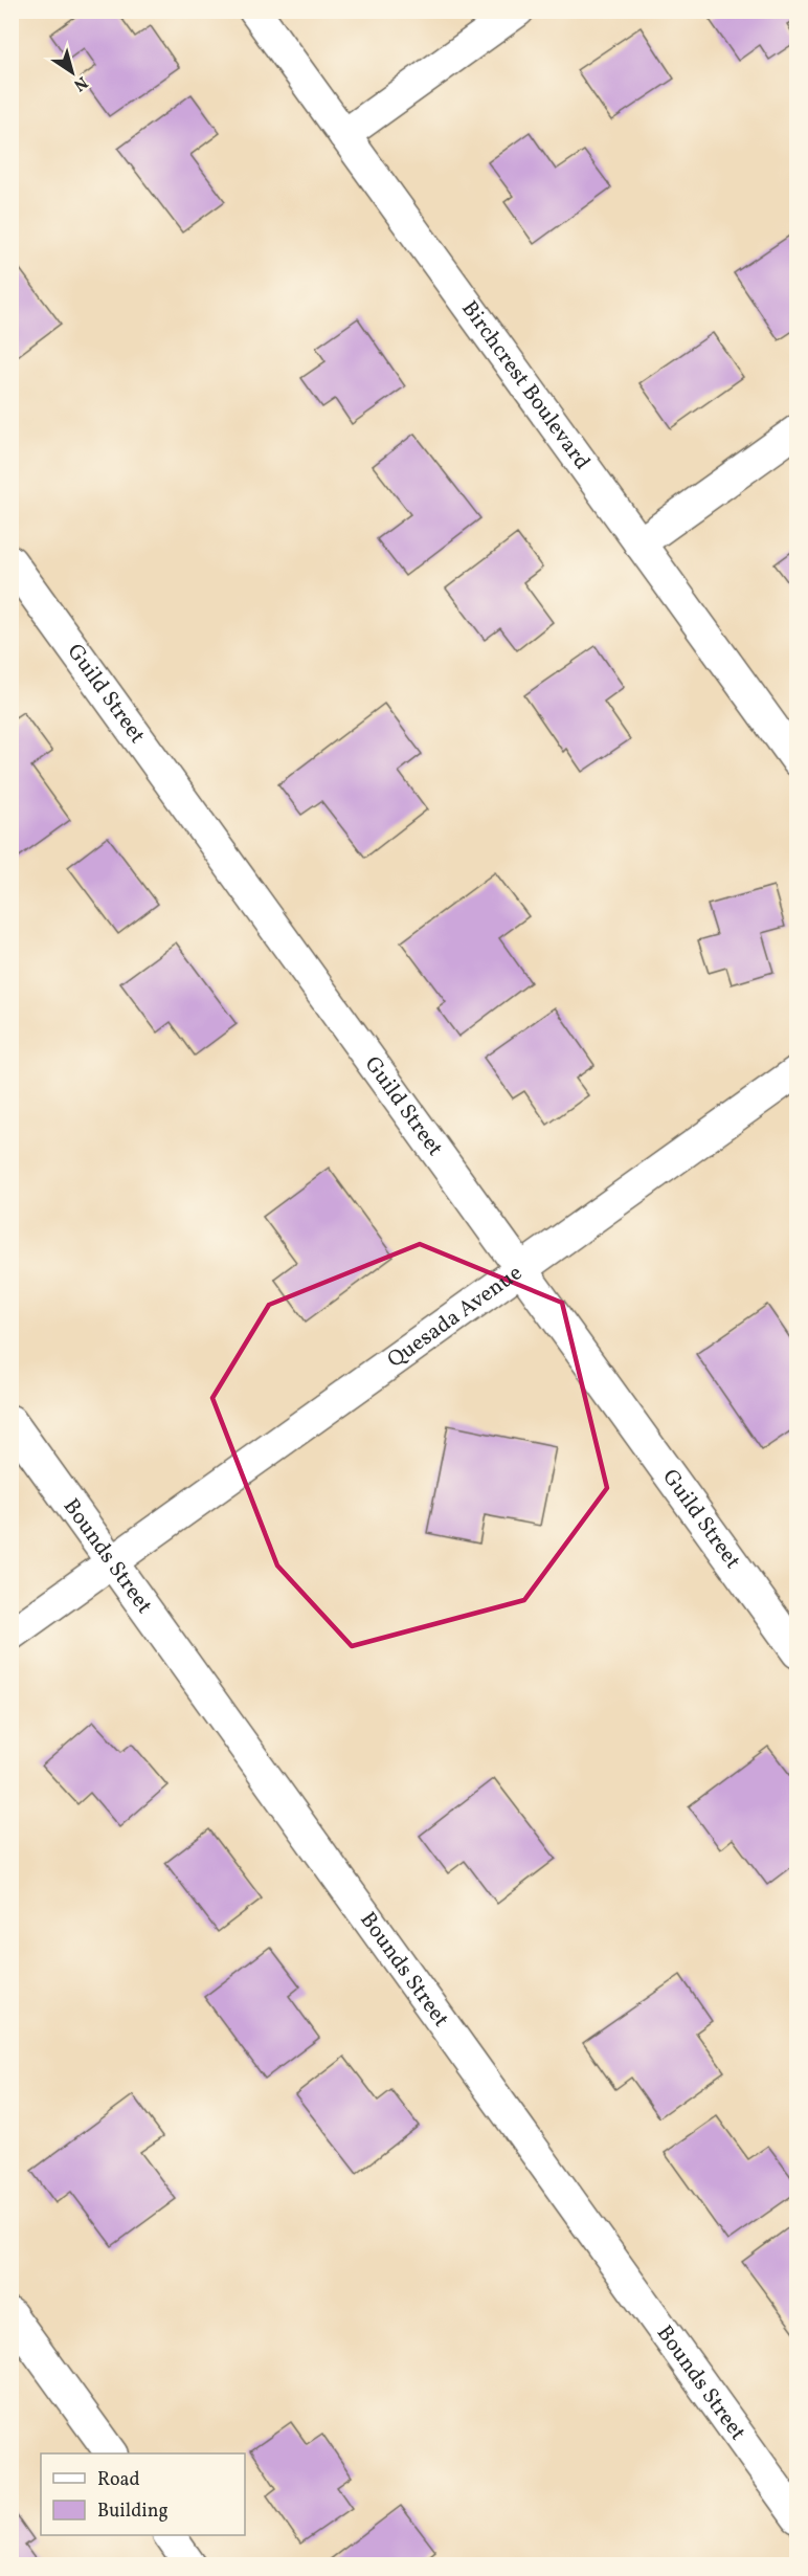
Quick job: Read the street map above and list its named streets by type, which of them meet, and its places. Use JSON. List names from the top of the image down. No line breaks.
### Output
{"streets":{"street":["Birchcrest Boulevard","Guild Street","Quesada Avenue","Bounds Street"]},"crossings":[["Guild Street","Quesada Avenue"],["Quesada Avenue","Bounds Street"]],"legend":["Road","Building"],"north":"bottom right"}
